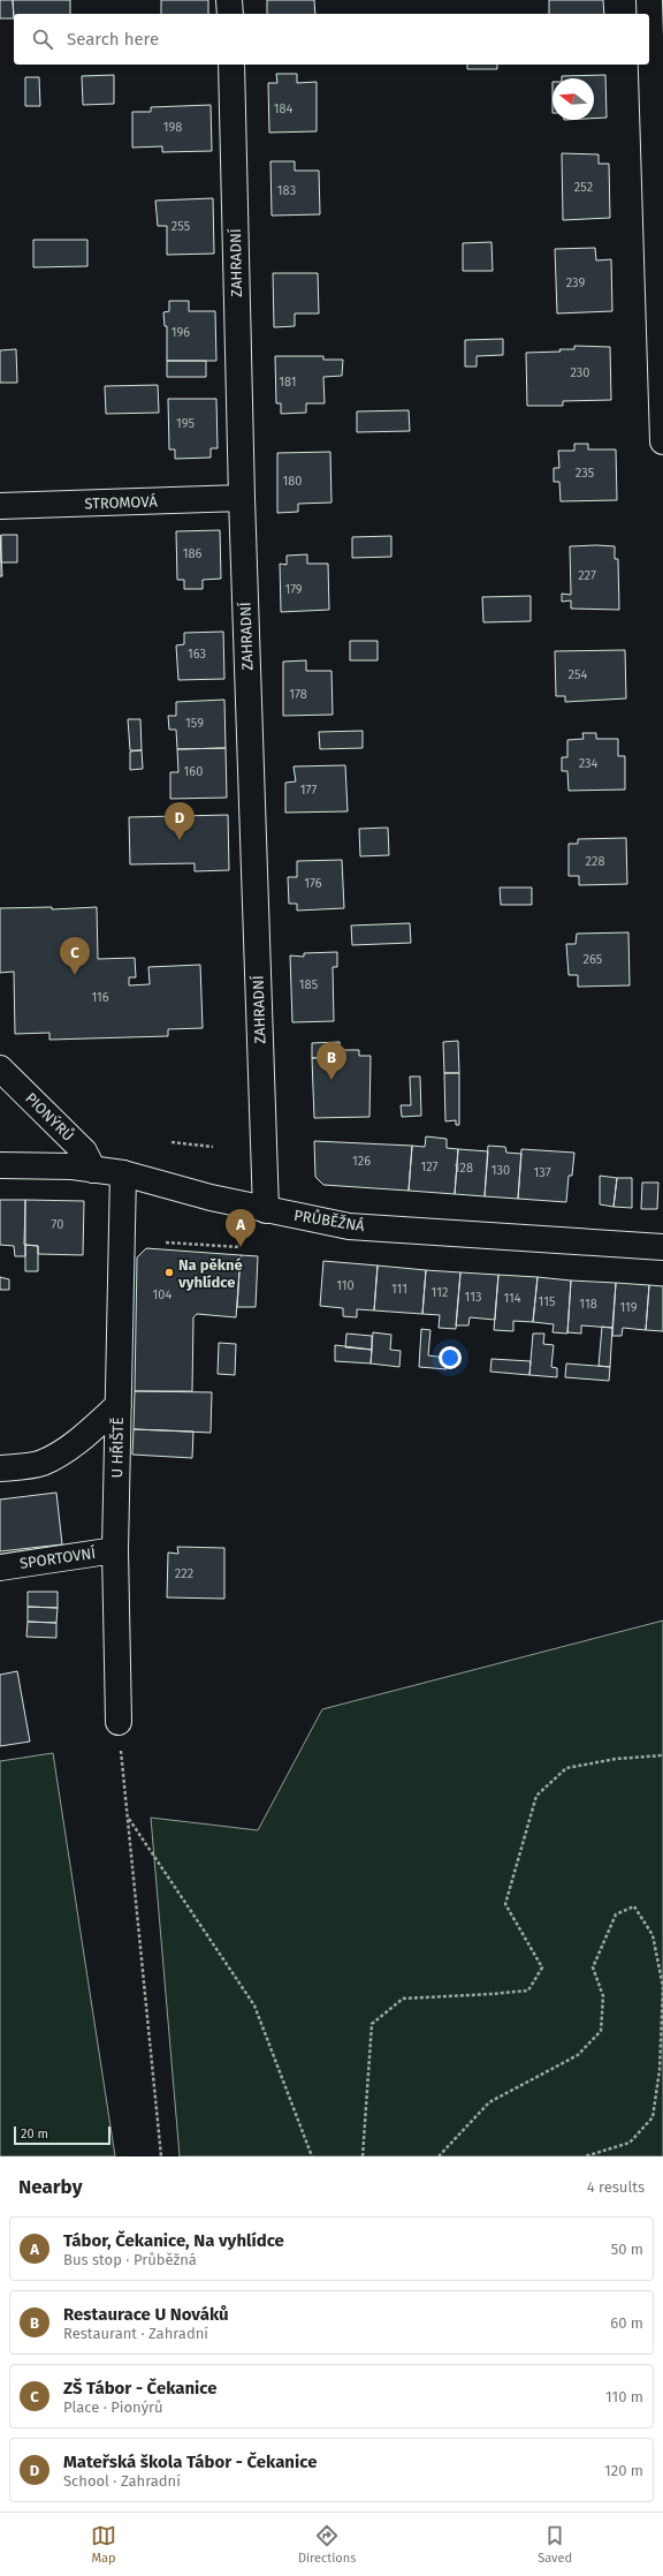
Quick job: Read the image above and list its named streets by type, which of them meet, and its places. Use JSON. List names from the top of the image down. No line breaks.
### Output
{"streets":{"street":["ZAHRADNÍ","STROMOVÁ","PIONÝRŮ","PRŮBĚŽNÁ","U HŘIŠTĚ","SPORTOVNÍ"]},"crossings":[["ZAHRADNÍ","STROMOVÁ"],["ZAHRADNÍ","PRŮBĚŽNÁ"],["PIONÝRŮ","PRŮBĚŽNÁ"],["PRŮBĚŽNÁ","U HŘIŠTĚ"],["U HŘIŠTĚ","SPORTOVNÍ"]],"places":["Na pěkné vyhlídce"],"house_numbers":["184","198","252","183","255","239","196","230","181","195","235","180","186","227","179","163","254","178","159","234","160","177","228","176","265","185","116","126","127","128","130","137","70","110","111","112","104","113","114","115","118","119","222"],"scale_bar":"20 m","north":"left","page":{"search":"Search here","pins":["D","C","B","A"],"scale":"20 m","heading":["Nearby","4 results"],"list":[{"mark":"A","name":"Tábor, Čekanice, Na vyhlídce","note":"Bus stop · Průběžná","value":"50 m"},{"mark":"B","name":"Restaurace U Nováků","note":"Restaurant · Zahradní","value":"60 m"},{"mark":"C","name":"ZŠ Tábor - Čekanice","note":"Place · Pionýrů","value":"110 m"},{"mark":"D","name":"Mateřská škola Tábor - Čekanice","note":"School · Zahradní","value":"120 m"}],"nav":["Map","Directions","Saved"]}}
